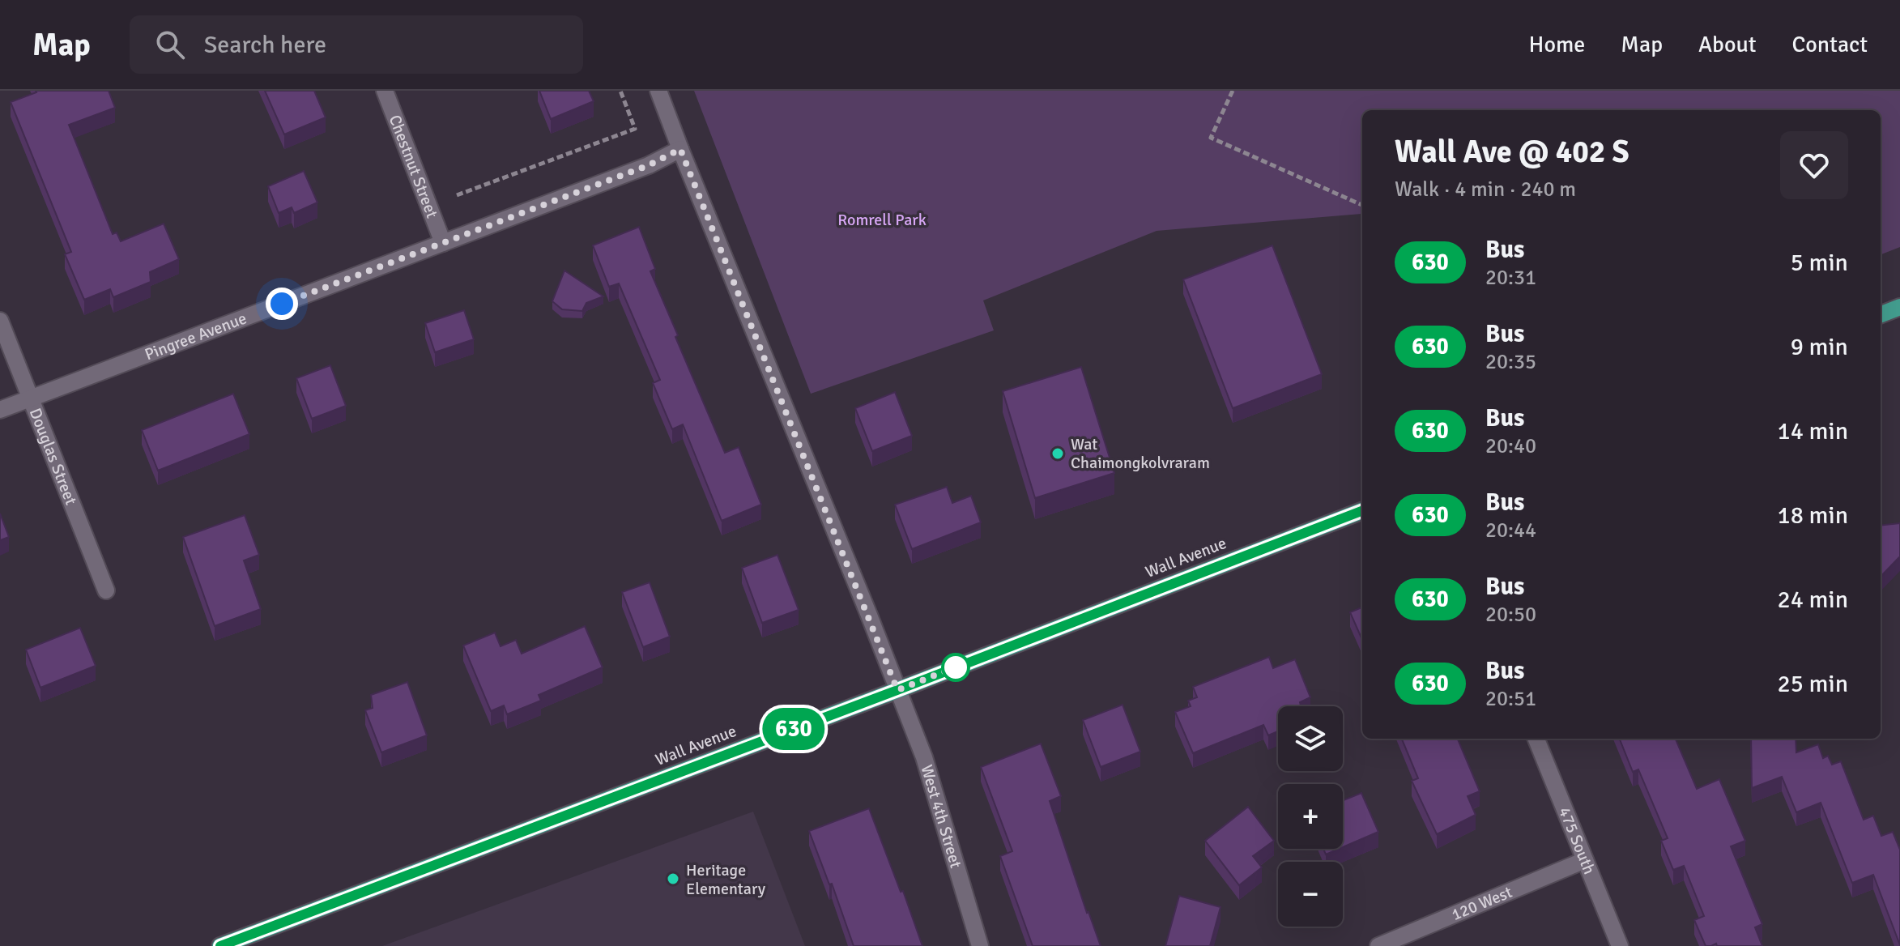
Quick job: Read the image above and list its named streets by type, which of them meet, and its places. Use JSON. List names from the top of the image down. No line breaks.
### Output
{"streets":{"main road":["Wall Avenue"],"street":["Chestnut Street","Pingree Avenue","Douglas Street","West 4th Street","475 South","120 West"]},"crossings":[["Chestnut Street","Pingree Avenue"],["Pingree Avenue","Douglas Street"],["Pingree Avenue","West 4th Street"],["Wall Avenue","West 4th Street"],["475 South","120 West"]],"parks":["Romrell Park"],"places":["Wat Chaimongkolvraram","Heritage Elementary"],"lines":["bus line 630"],"page":{"header":"Map","search":"Search here","nav":["Home","Map","About","Contact"],"on_map":"630","heading":["Wall Ave @ 402 S","Walk · 4 min · 240 m"],"list":[{"mark":"630","name":"Bus","note":"20:31","value":"5 min"},{"mark":"630","name":"Bus","note":"20:35","value":"9 min"},{"mark":"630","name":"Bus","note":"20:40","value":"14 min"},{"mark":"630","name":"Bus","note":"20:44","value":"18 min"},{"mark":"630","name":"Bus","note":"20:50","value":"24 min"},{"mark":"630","name":"Bus","note":"20:51","value":"25 min"}],"map_buttons":["+","−"]}}
